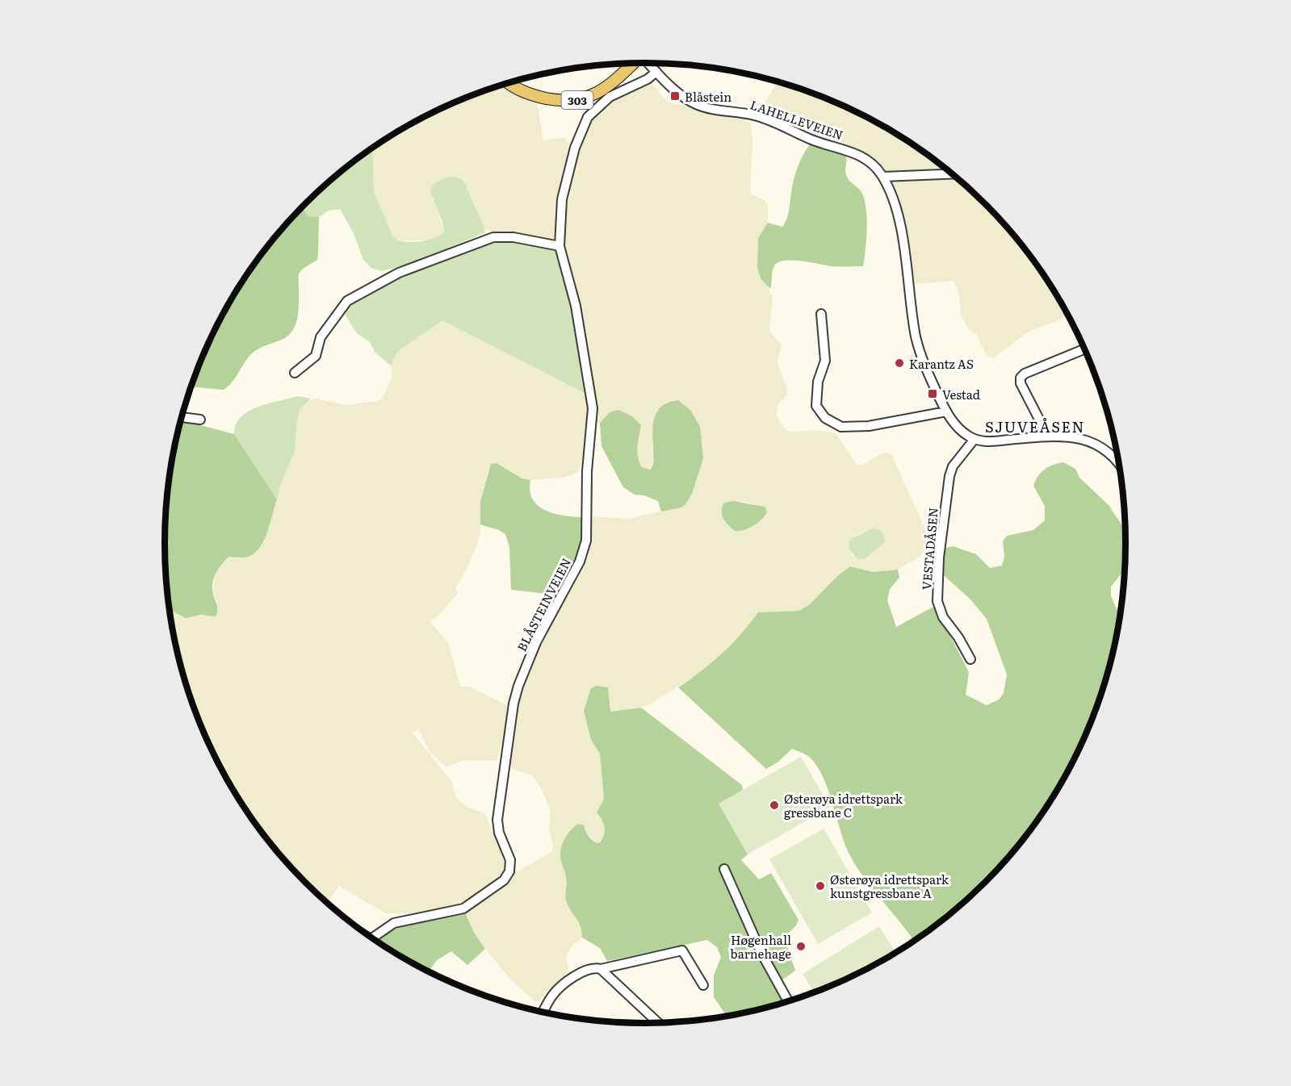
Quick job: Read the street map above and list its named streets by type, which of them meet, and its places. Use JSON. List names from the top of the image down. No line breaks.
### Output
{"streets":{"main road":["303"],"street":["LAHELLEVEIEN","VESTADÅSEN","BLÅSTEINVEIEN"]},"crossings":[["LAHELLEVEIEN","VESTADÅSEN"],["LAHELLEVEIEN","BLÅSTEINVEIEN"]],"districts":["SJUVEÅSEN"],"places":{"transit":["Blåstein","Vestad"],"other":["Karantz AS","Østerøya idrettspark gressbane C","Østerøya idrettspark kunstgressbane A","Høgenhall barnehage"]}}
